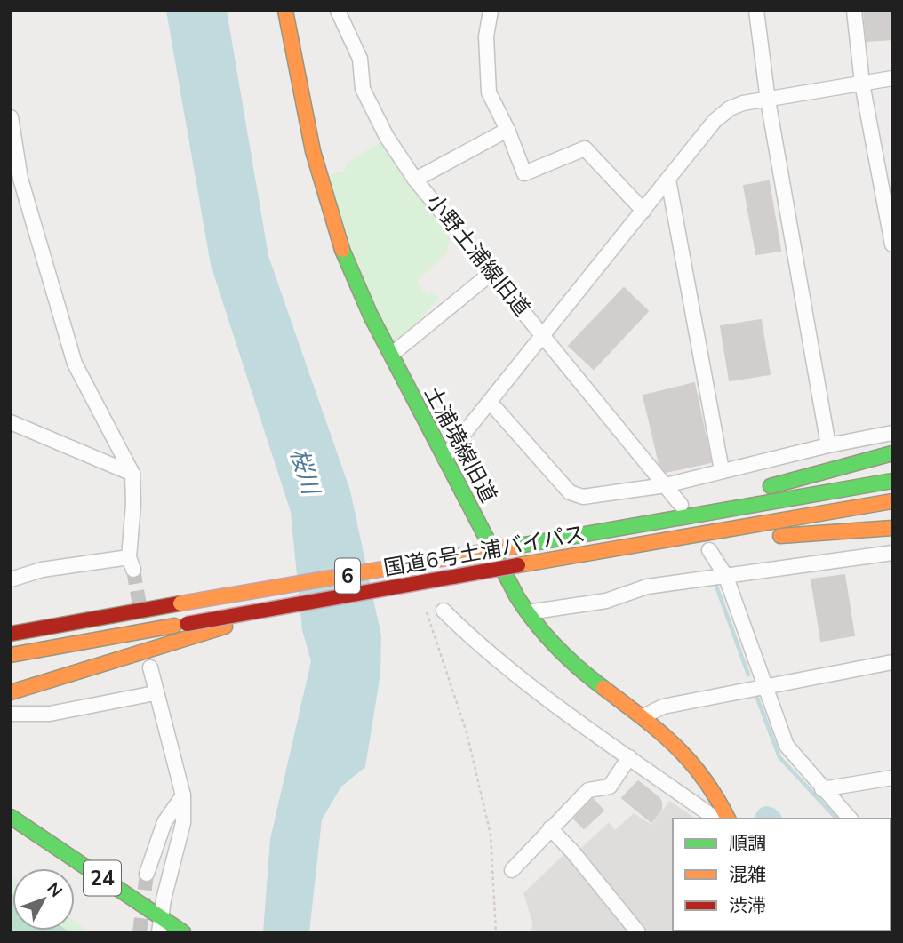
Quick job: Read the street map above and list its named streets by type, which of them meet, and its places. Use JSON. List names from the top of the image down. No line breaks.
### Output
{"streets":{"main road":["土浦境線旧道","国道6号土浦バイパス","6","24"],"street":["小野土浦線旧道"]},"water":["桜川"],"legend":["順調","混雑","渋滞"],"north":"top right"}
